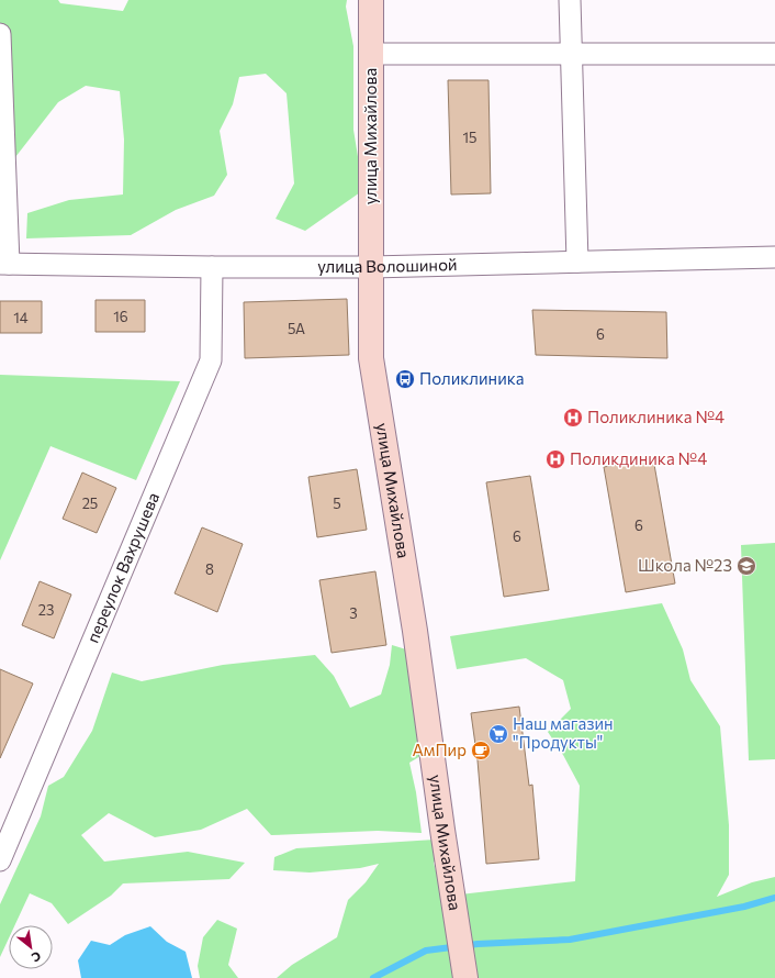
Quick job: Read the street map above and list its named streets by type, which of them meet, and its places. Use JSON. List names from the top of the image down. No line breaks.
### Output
{"streets":{"street":["улица Михайлова","улица Волошиной","переулок Вахрушева"]},"crossings":[["улица Михайлова","улица Волошиной"],["улица Волошиной","переулок Вахрушева"]],"places":{"bus stop":["Поликлиника"],"hospital":["Поликлиника №4","Поликдиника №4"],"school or university":["Школа №23"],"supermarket":["Наш магазин \"Продукты\""],"cafe":["АмПир"]},"house_numbers":["15","16","14","5А","6","25","5","6","6","8","23","3"],"north":"bottom right"}
